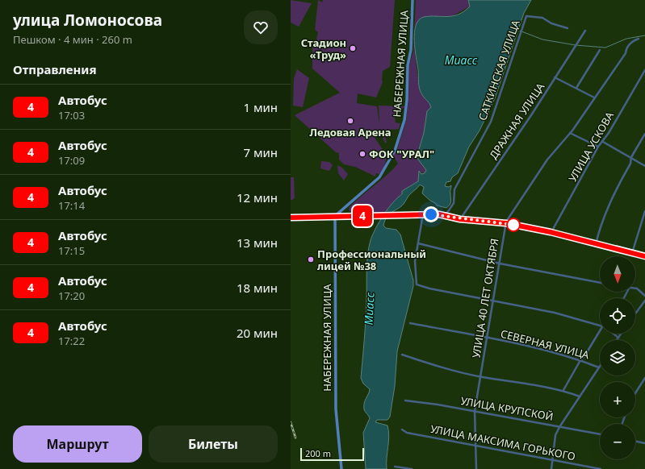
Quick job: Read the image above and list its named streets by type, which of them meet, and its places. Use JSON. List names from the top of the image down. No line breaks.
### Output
{"streets":{"street":["НАБЕРЕЖНАЯ УЛИЦА","САТКИНСКАЯ УЛИЦА","ДРАЖНАЯ УЛИЦА","УЛИЦА УСКОВА","УЛИЦА 40 ЛЕТ ОКТЯБРЯ","СЕВЕРНАЯ УЛИЦА","УЛИЦА КРУПСКОЙ","УЛИЦА МАКСИМА ГОРЬКОГО"]},"crossings":[["УЛИЦА 40 ЛЕТ ОКТЯБРЯ","СЕВЕРНАЯ УЛИЦА"],["УЛИЦА 40 ЛЕТ ОКТЯБРЯ","УЛИЦА КРУПСКОЙ"],["УЛИЦА 40 ЛЕТ ОКТЯБРЯ","УЛИЦА МАКСИМА ГОРЬКОГО"]],"water":["Миасс"],"places":["Стадион «Труд»","Ледовая Арена","ФОК \"УРАЛ\"","Профессиональный лицей №38"],"lines":["bus line 4"],"scale_bar":"200 m","north":"bottom","page":{"heading":[["улица Ломоносова","Пешком · 4 мин · 260 m"],"Отправления"],"on_map":"4","list":[{"mark":"4","name":"Автобус","note":"17:03","value":"1 мин"},{"mark":"4","name":"Автобус","note":"17:09","value":"7 мин"},{"mark":"4","name":"Автобус","note":"17:14","value":"12 мин"},{"mark":"4","name":"Автобус","note":"17:15","value":"13 мин"},{"mark":"4","name":"Автобус","note":"17:20","value":"18 мин"},{"mark":"4","name":"Автобус","note":"17:22","value":"20 мин"}],"map_buttons":["+","−"],"buttons":["Маршрут","Билеты"],"scale":"200 m"}}
